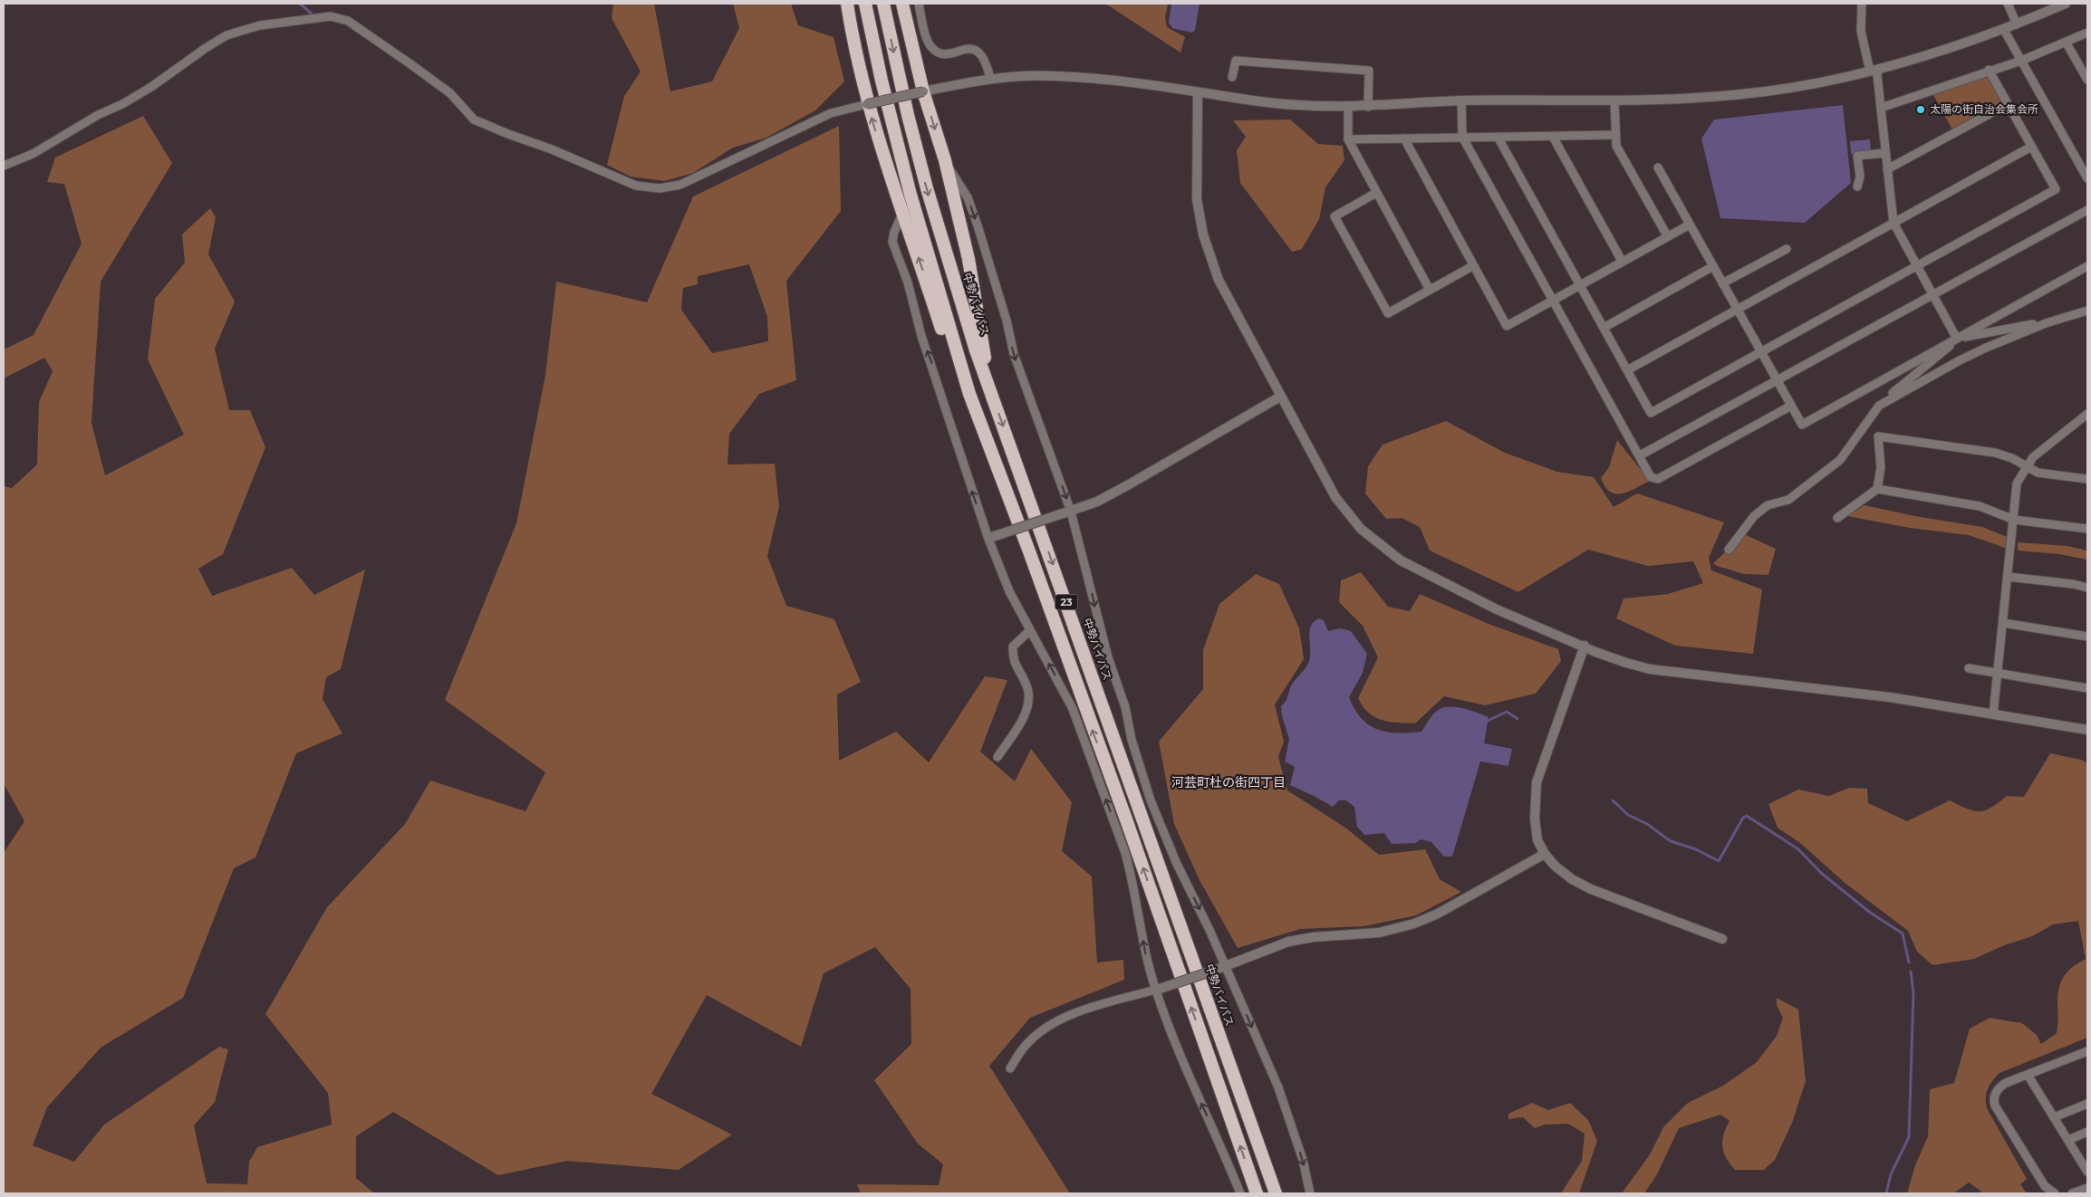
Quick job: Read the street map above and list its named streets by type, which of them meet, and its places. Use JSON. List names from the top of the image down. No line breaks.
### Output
{"streets":{"highway":["中勢バイパス","23"]},"districts":["河芸町杜の街四丁目"],"places":["太陽の街自治会集会所"]}
